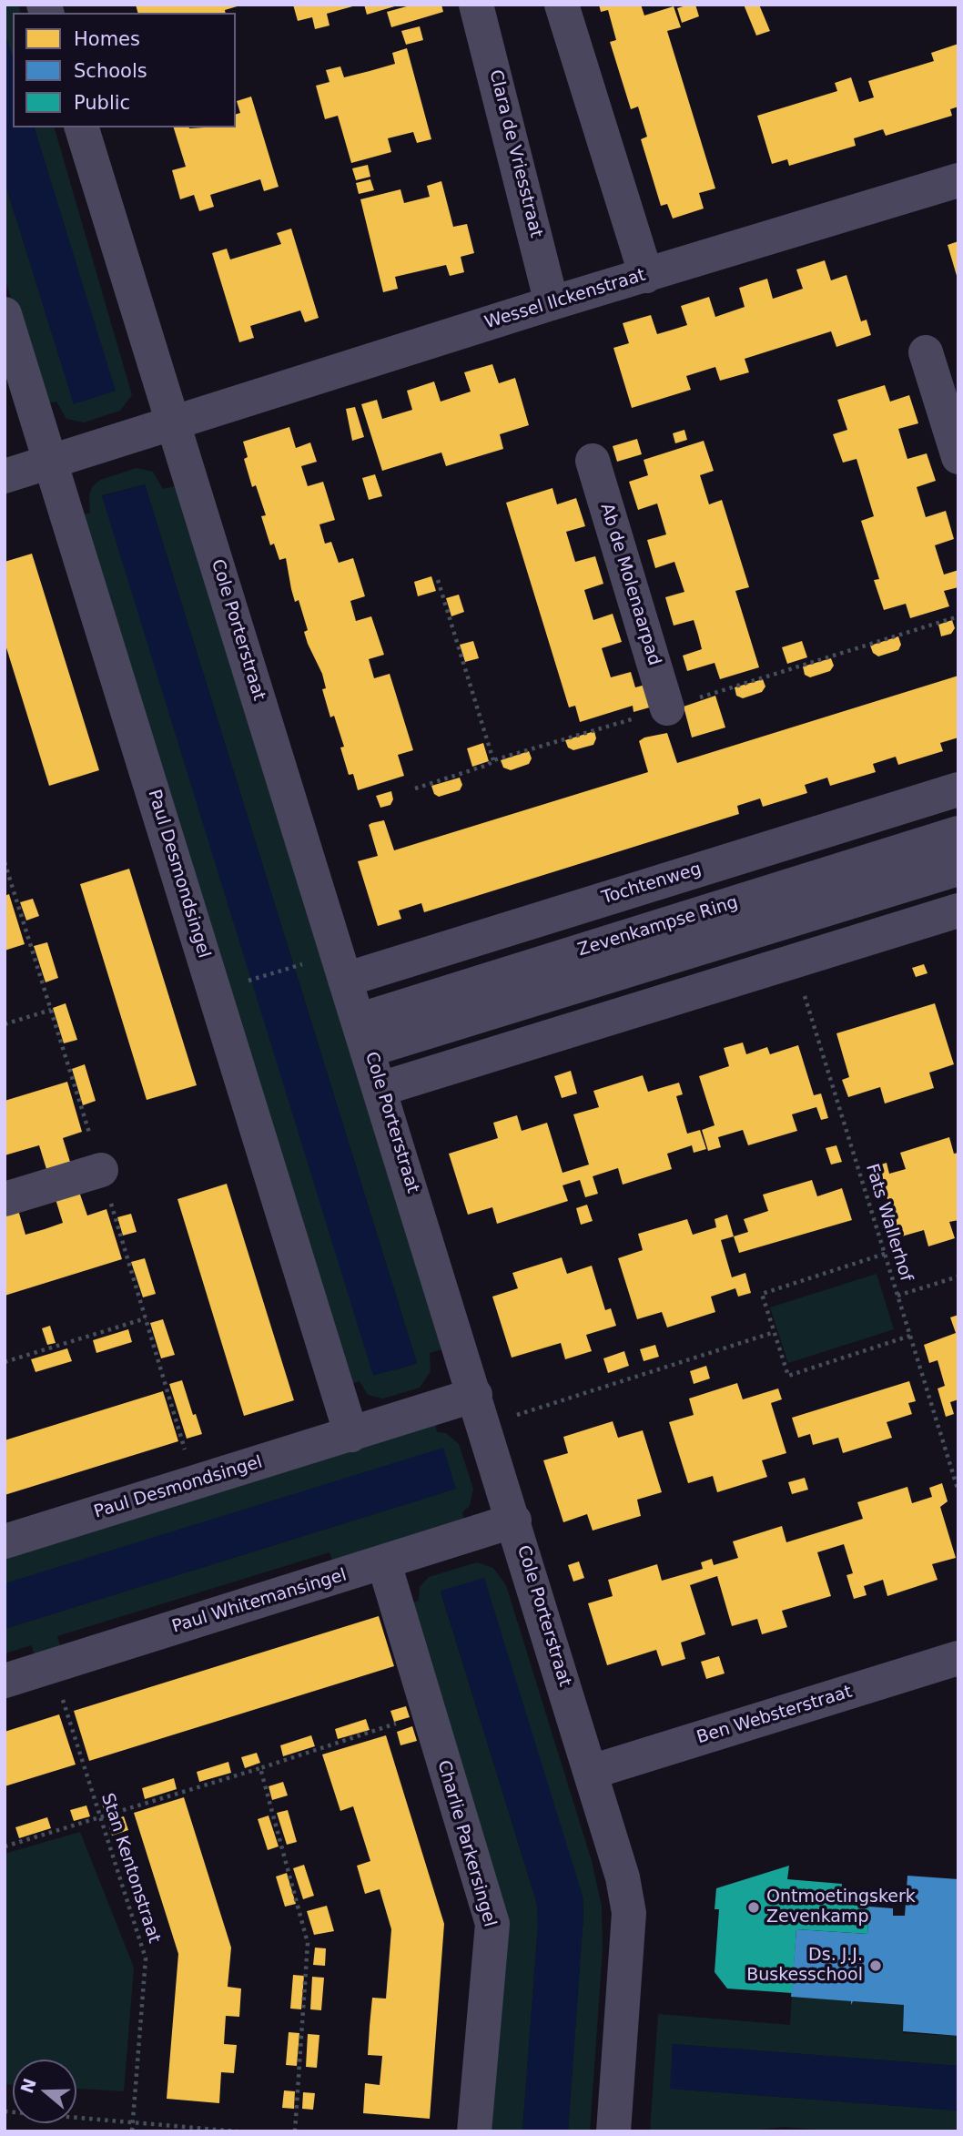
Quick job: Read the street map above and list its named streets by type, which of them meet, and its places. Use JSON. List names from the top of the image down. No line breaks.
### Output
{"streets":{"street":["Clara de Vriesstraat","Wessel Ilckenstraat","Ab de Molenaarpad","Cole Porterstraat","Paul Desmondsingel","Tochtenweg","Zevenkampse Ring","Paul Whitemansingel","Ben Websterstraat","Charlie Parkersingel"],"path":["Fats Wallerhof","Stan Kentonstraat"]},"crossings":[["Clara de Vriesstraat","Wessel Ilckenstraat"],["Wessel Ilckenstraat","Cole Porterstraat"],["Wessel Ilckenstraat","Paul Desmondsingel"],["Cole Porterstraat","Paul Desmondsingel"],["Cole Porterstraat","Tochtenweg"],["Cole Porterstraat","Zevenkampse Ring"],["Cole Porterstraat","Paul Whitemansingel"],["Cole Porterstraat","Ben Websterstraat"],["Paul Whitemansingel","Charlie Parkersingel"],["Paul Whitemansingel","Stan Kentonstraat"]],"places":["Ontmoetingskerk Zevenkamp","Ds. J.J. Buskesschool"],"legend":["Homes","Schools","Public"],"north":"left"}
